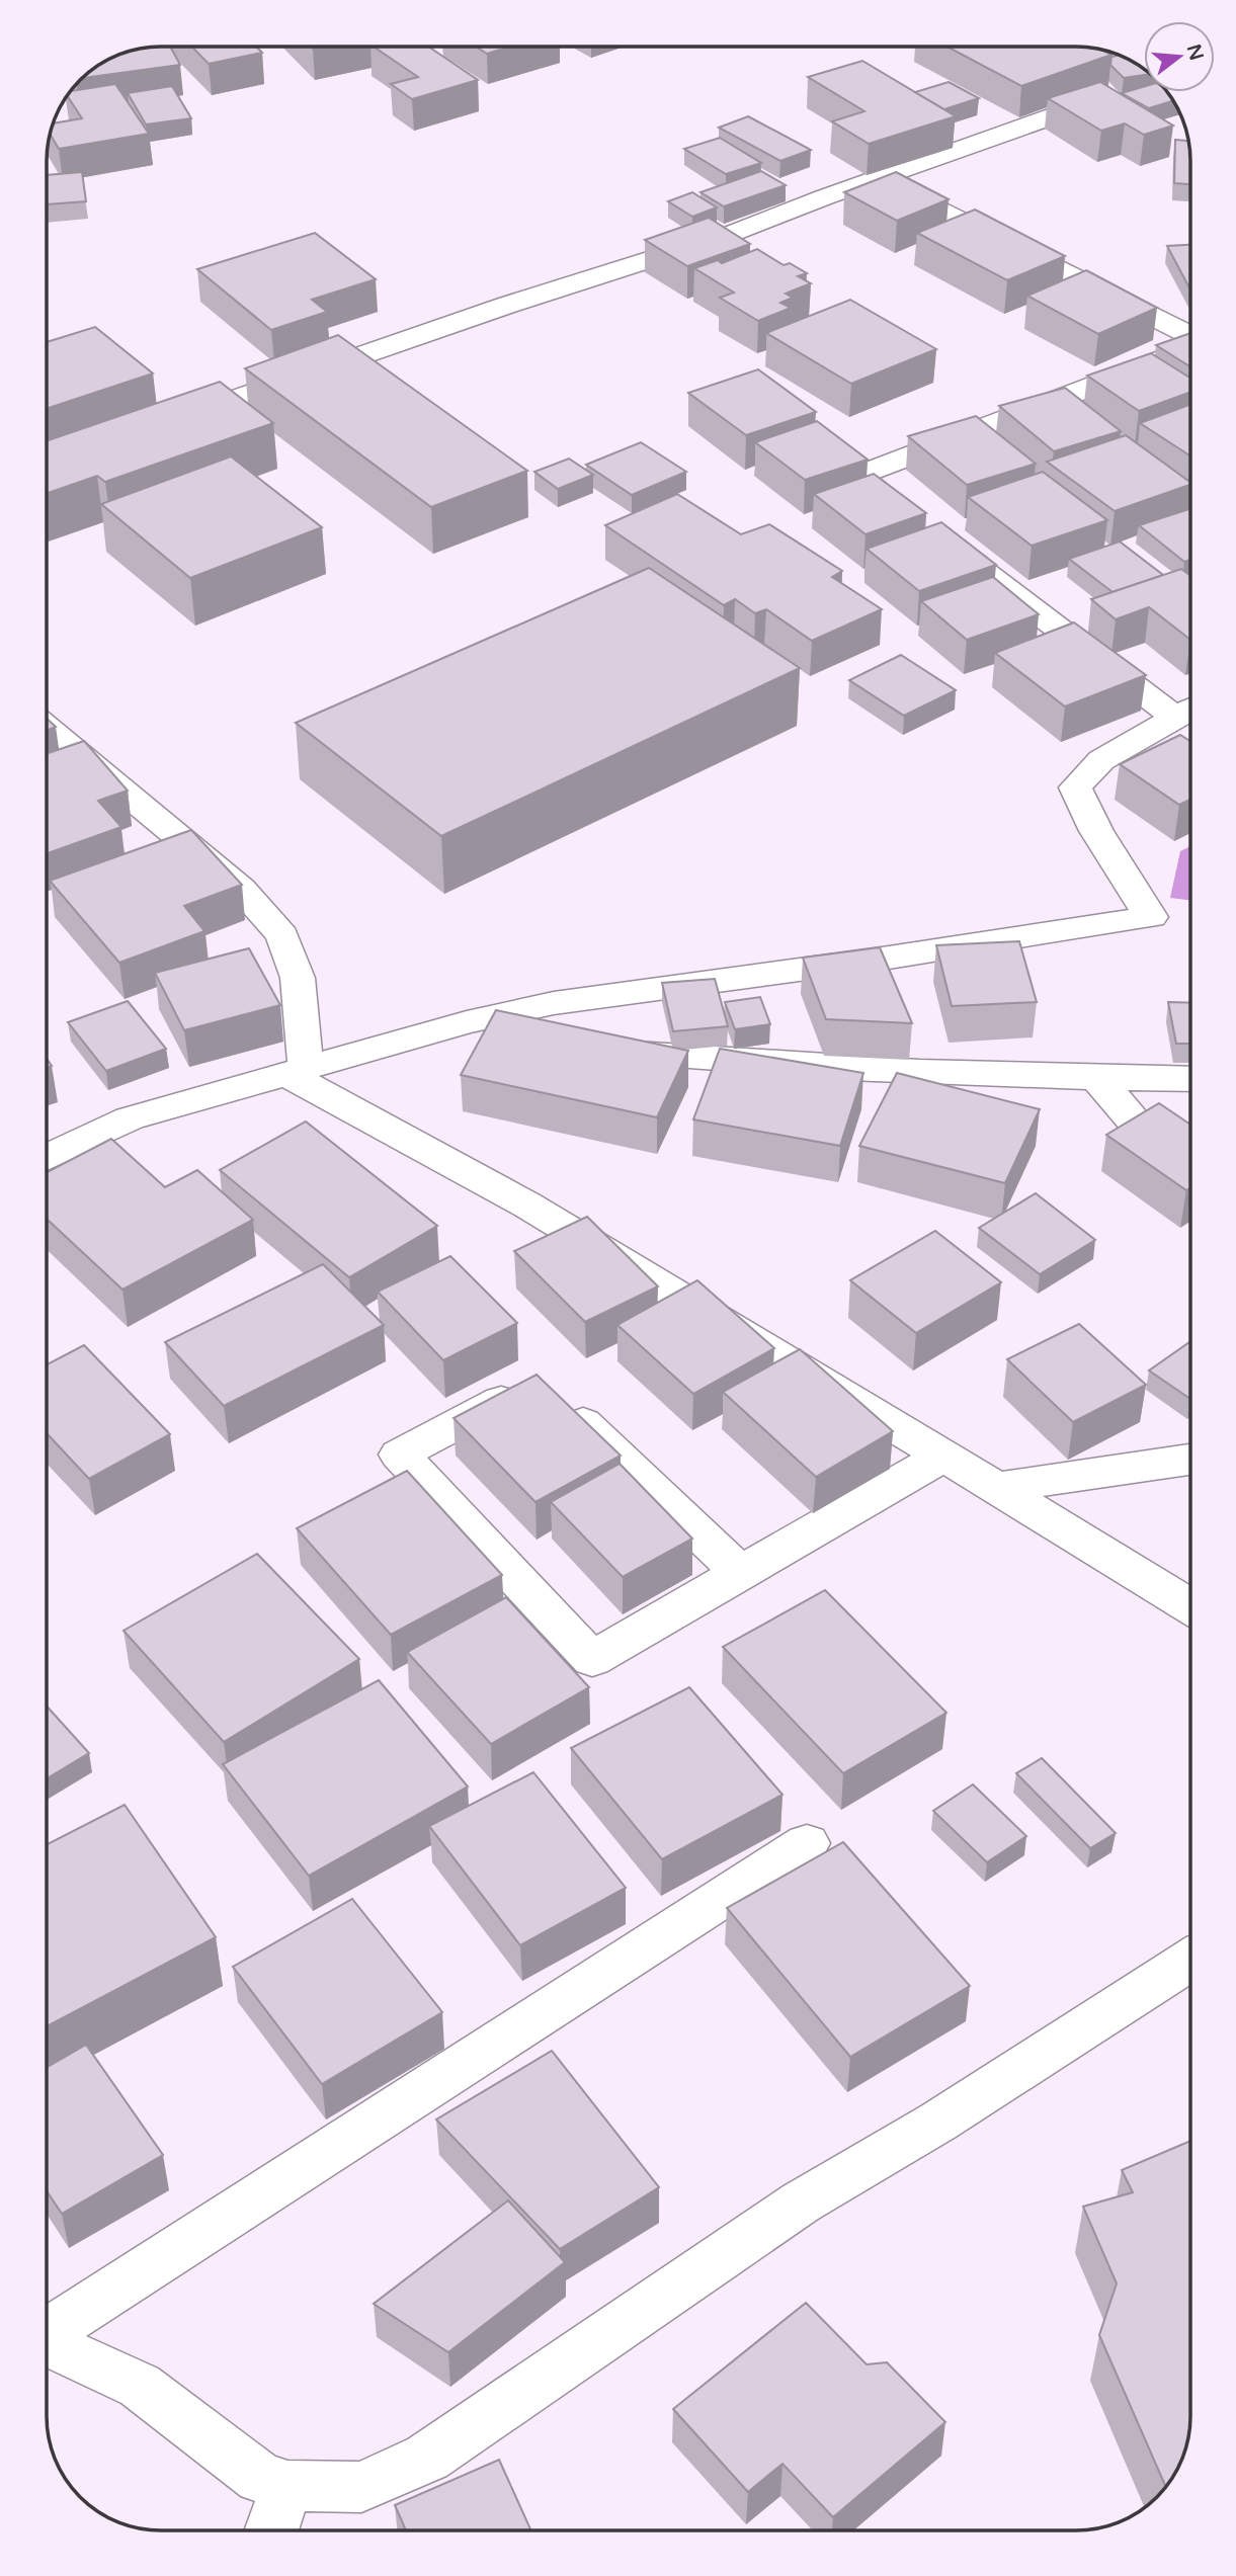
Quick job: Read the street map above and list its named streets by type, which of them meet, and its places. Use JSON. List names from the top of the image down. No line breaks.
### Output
{"north":"right"}
